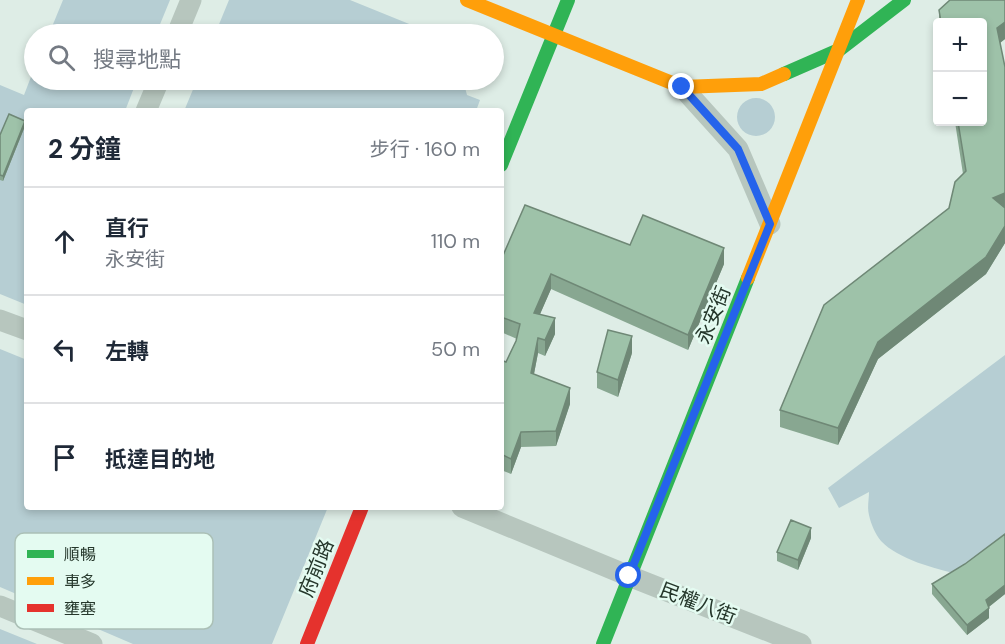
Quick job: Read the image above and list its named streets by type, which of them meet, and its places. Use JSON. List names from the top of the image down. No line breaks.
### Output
{"streets":{"street":["永安街","府前路","民權八街"]},"crossings":[["永安街","民權八街"]],"legend":["順暢","車多","壅塞"],"page":{"map_buttons":["+","−"],"search":"搜尋地點","heading":["2 分鐘","步行 · 160 m"],"list":[["直行","永安街","110 m"],["左轉","50 m"],"抵達目的地"]}}
